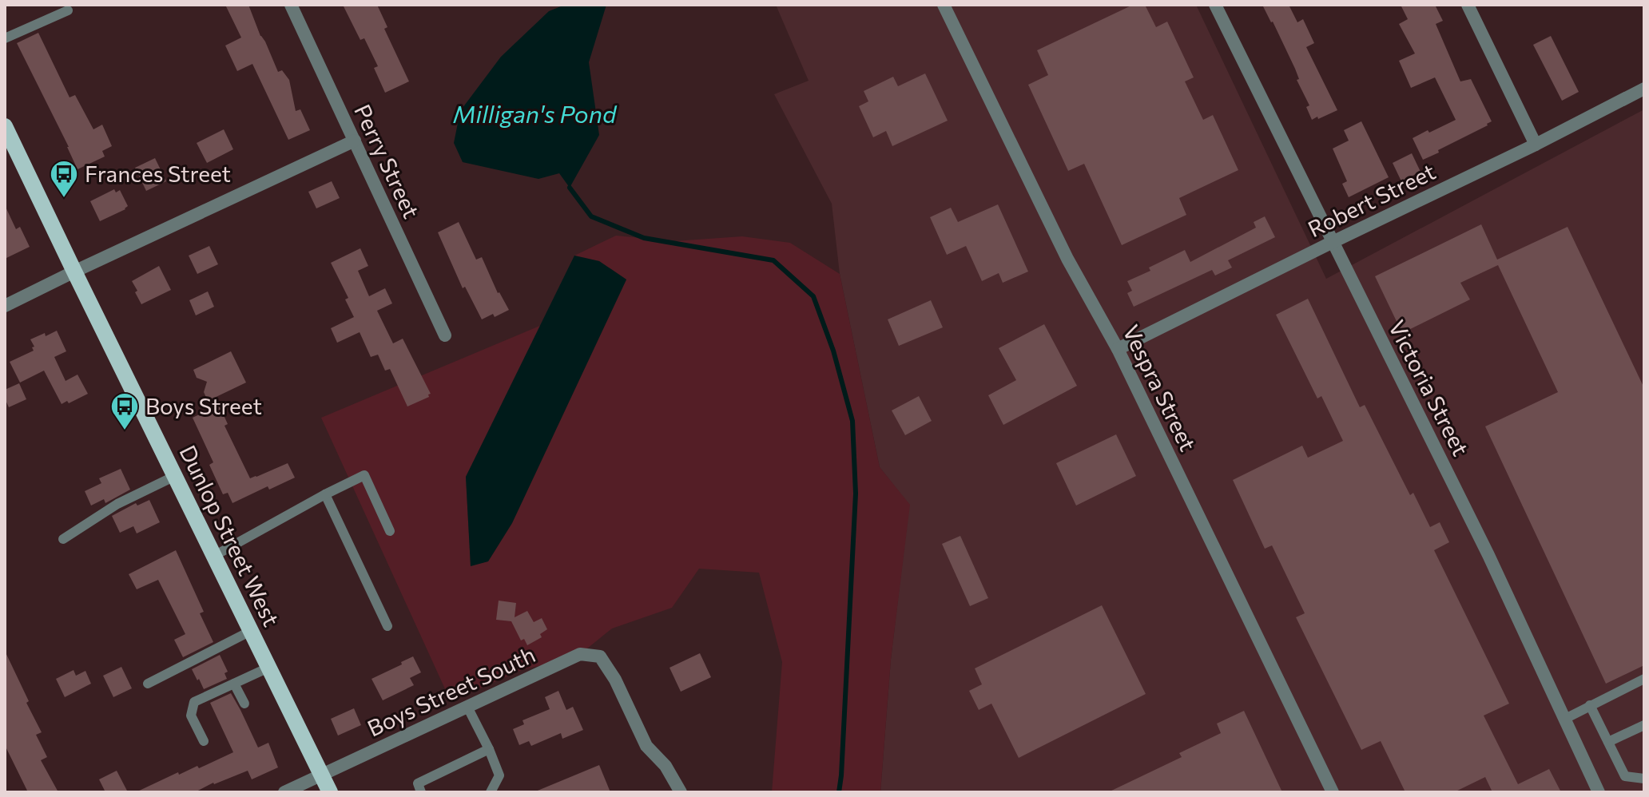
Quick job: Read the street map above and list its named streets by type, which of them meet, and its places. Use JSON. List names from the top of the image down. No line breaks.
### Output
{"streets":{"main road":["Dunlop Street West"],"street":["Perry Street","Robert Street","Vespra Street","Victoria Street","Boys Street South"]},"crossings":[["Robert Street","Vespra Street"],["Robert Street","Victoria Street"],["Dunlop Street West","Boys Street South"]],"water":["Milligan's Pond"],"places":{"bus stop":["Frances Street","Boys Street"]}}
